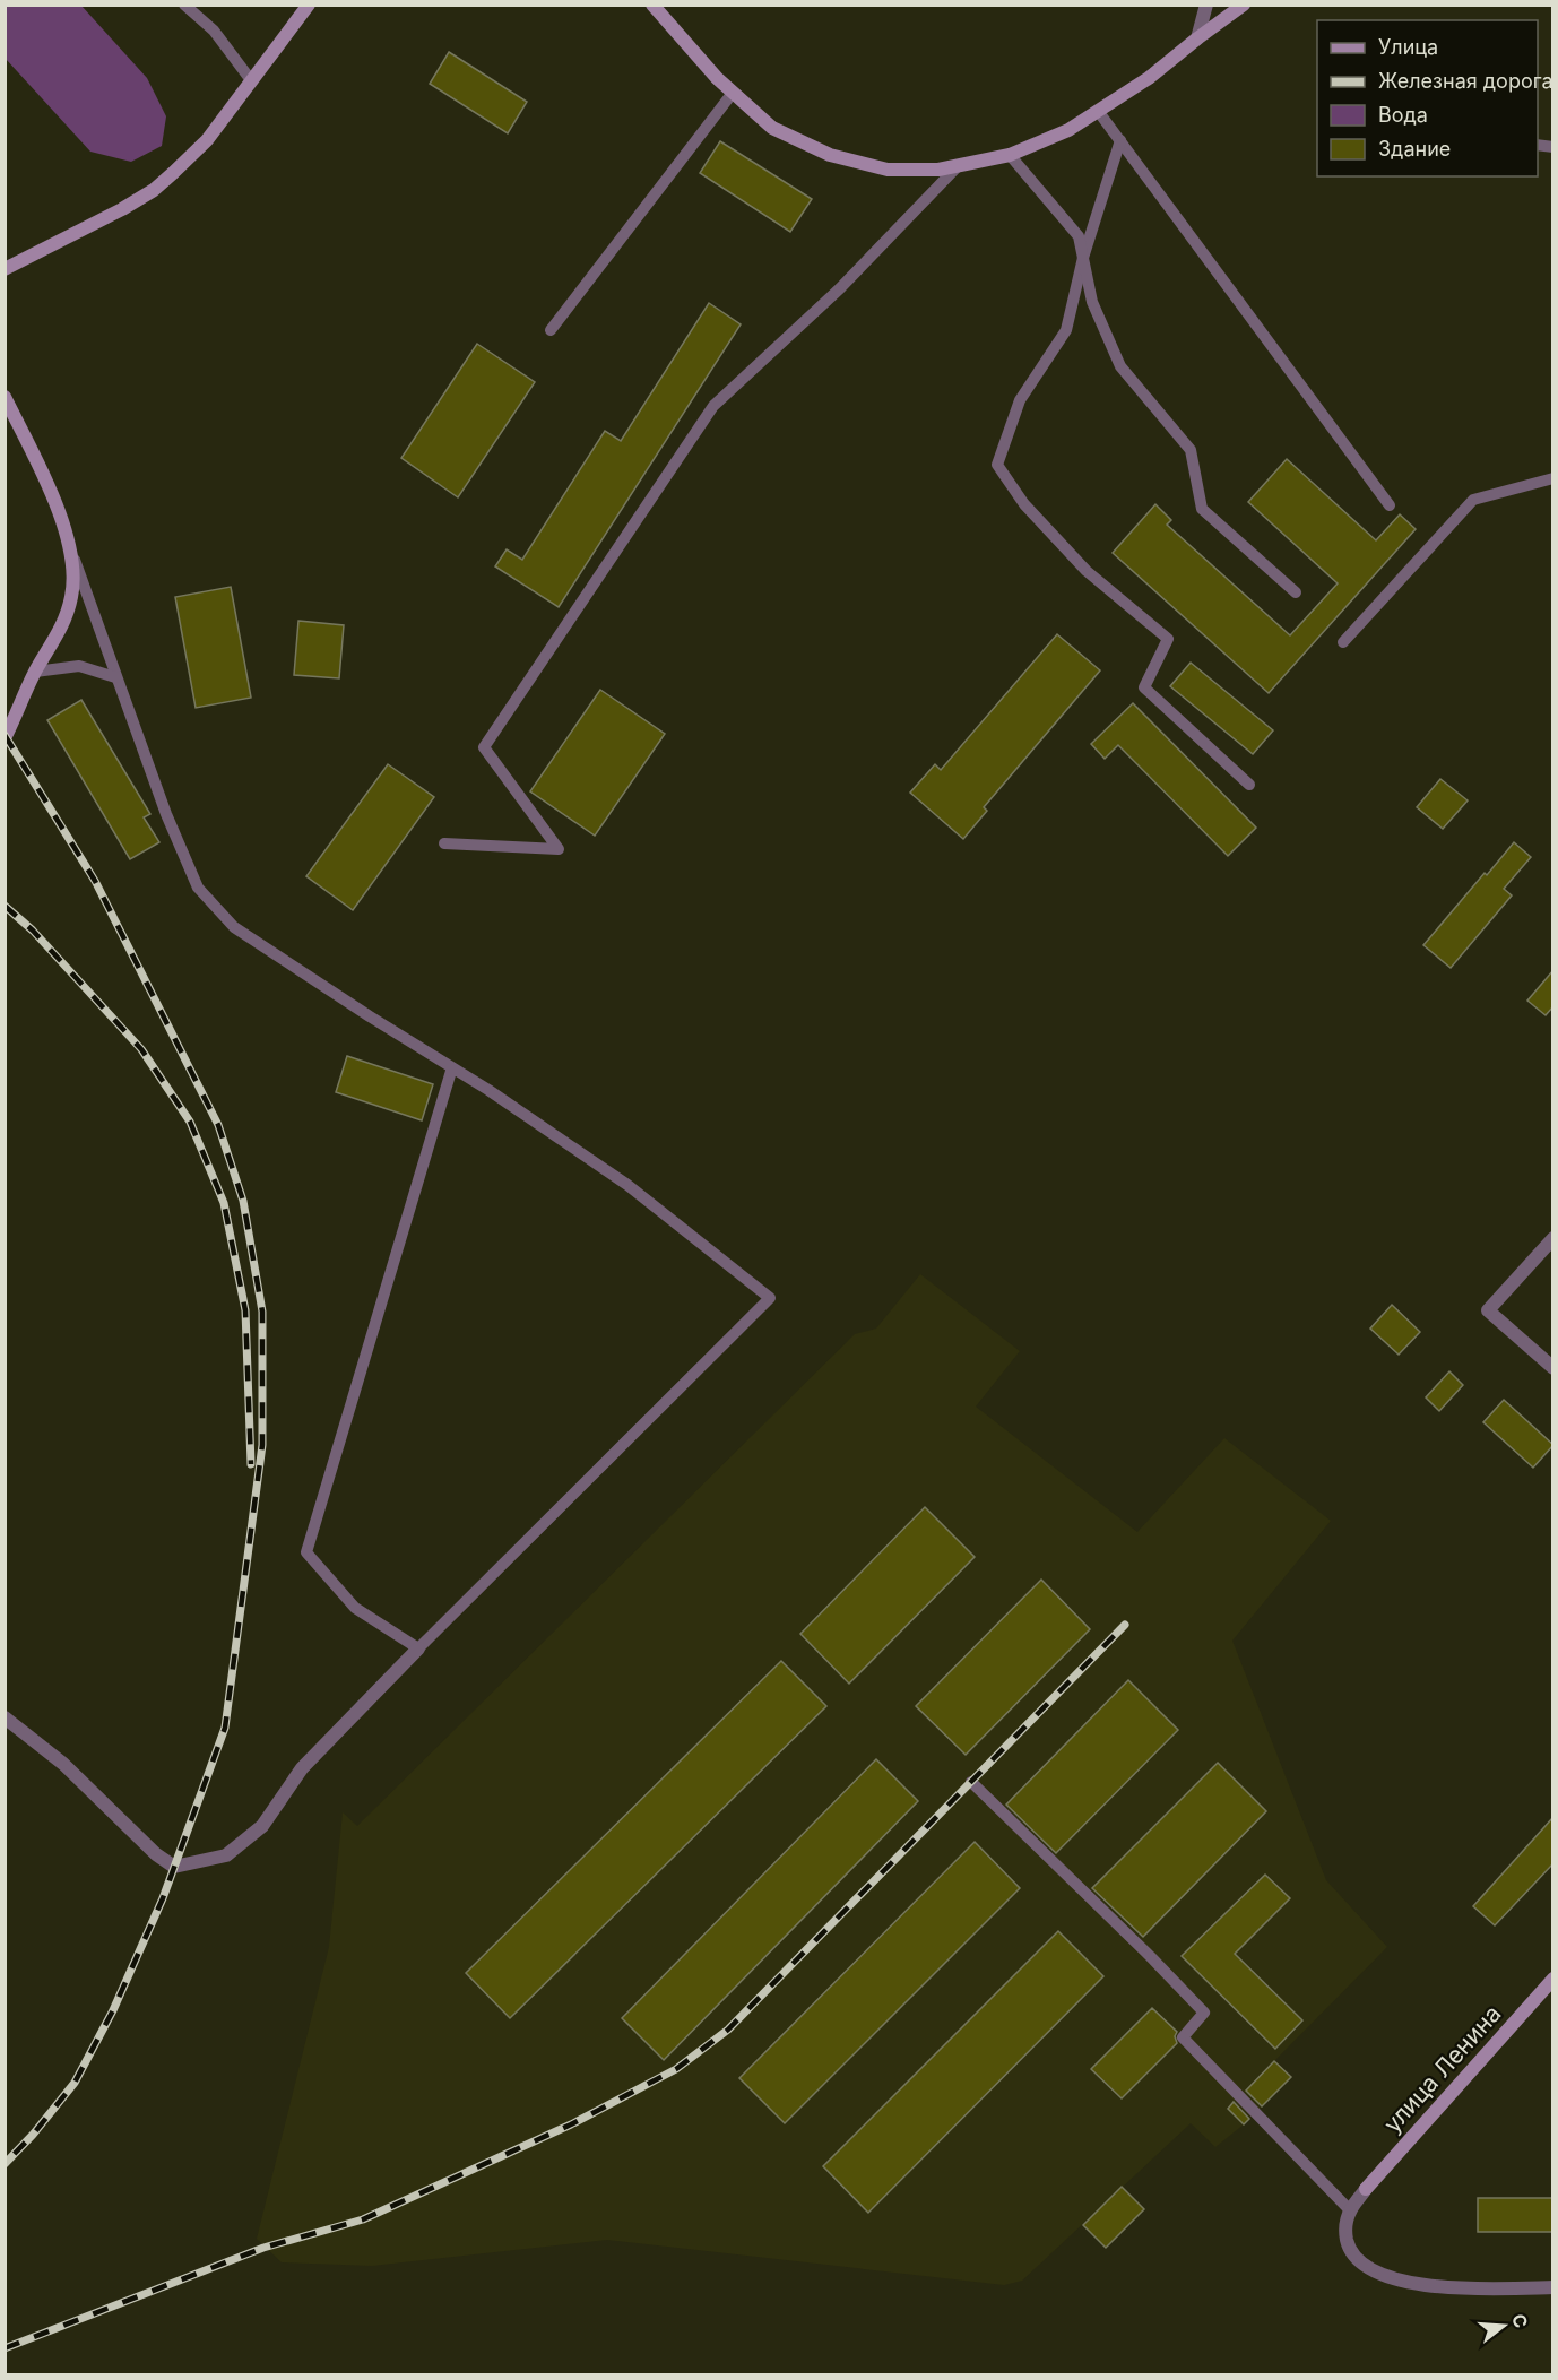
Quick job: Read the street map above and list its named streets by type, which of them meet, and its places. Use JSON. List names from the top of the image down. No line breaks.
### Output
{"streets":{"street":["улица Ленина"]},"legend":["Улица","Железная дорога","Вода","Здание"],"north":"right"}
